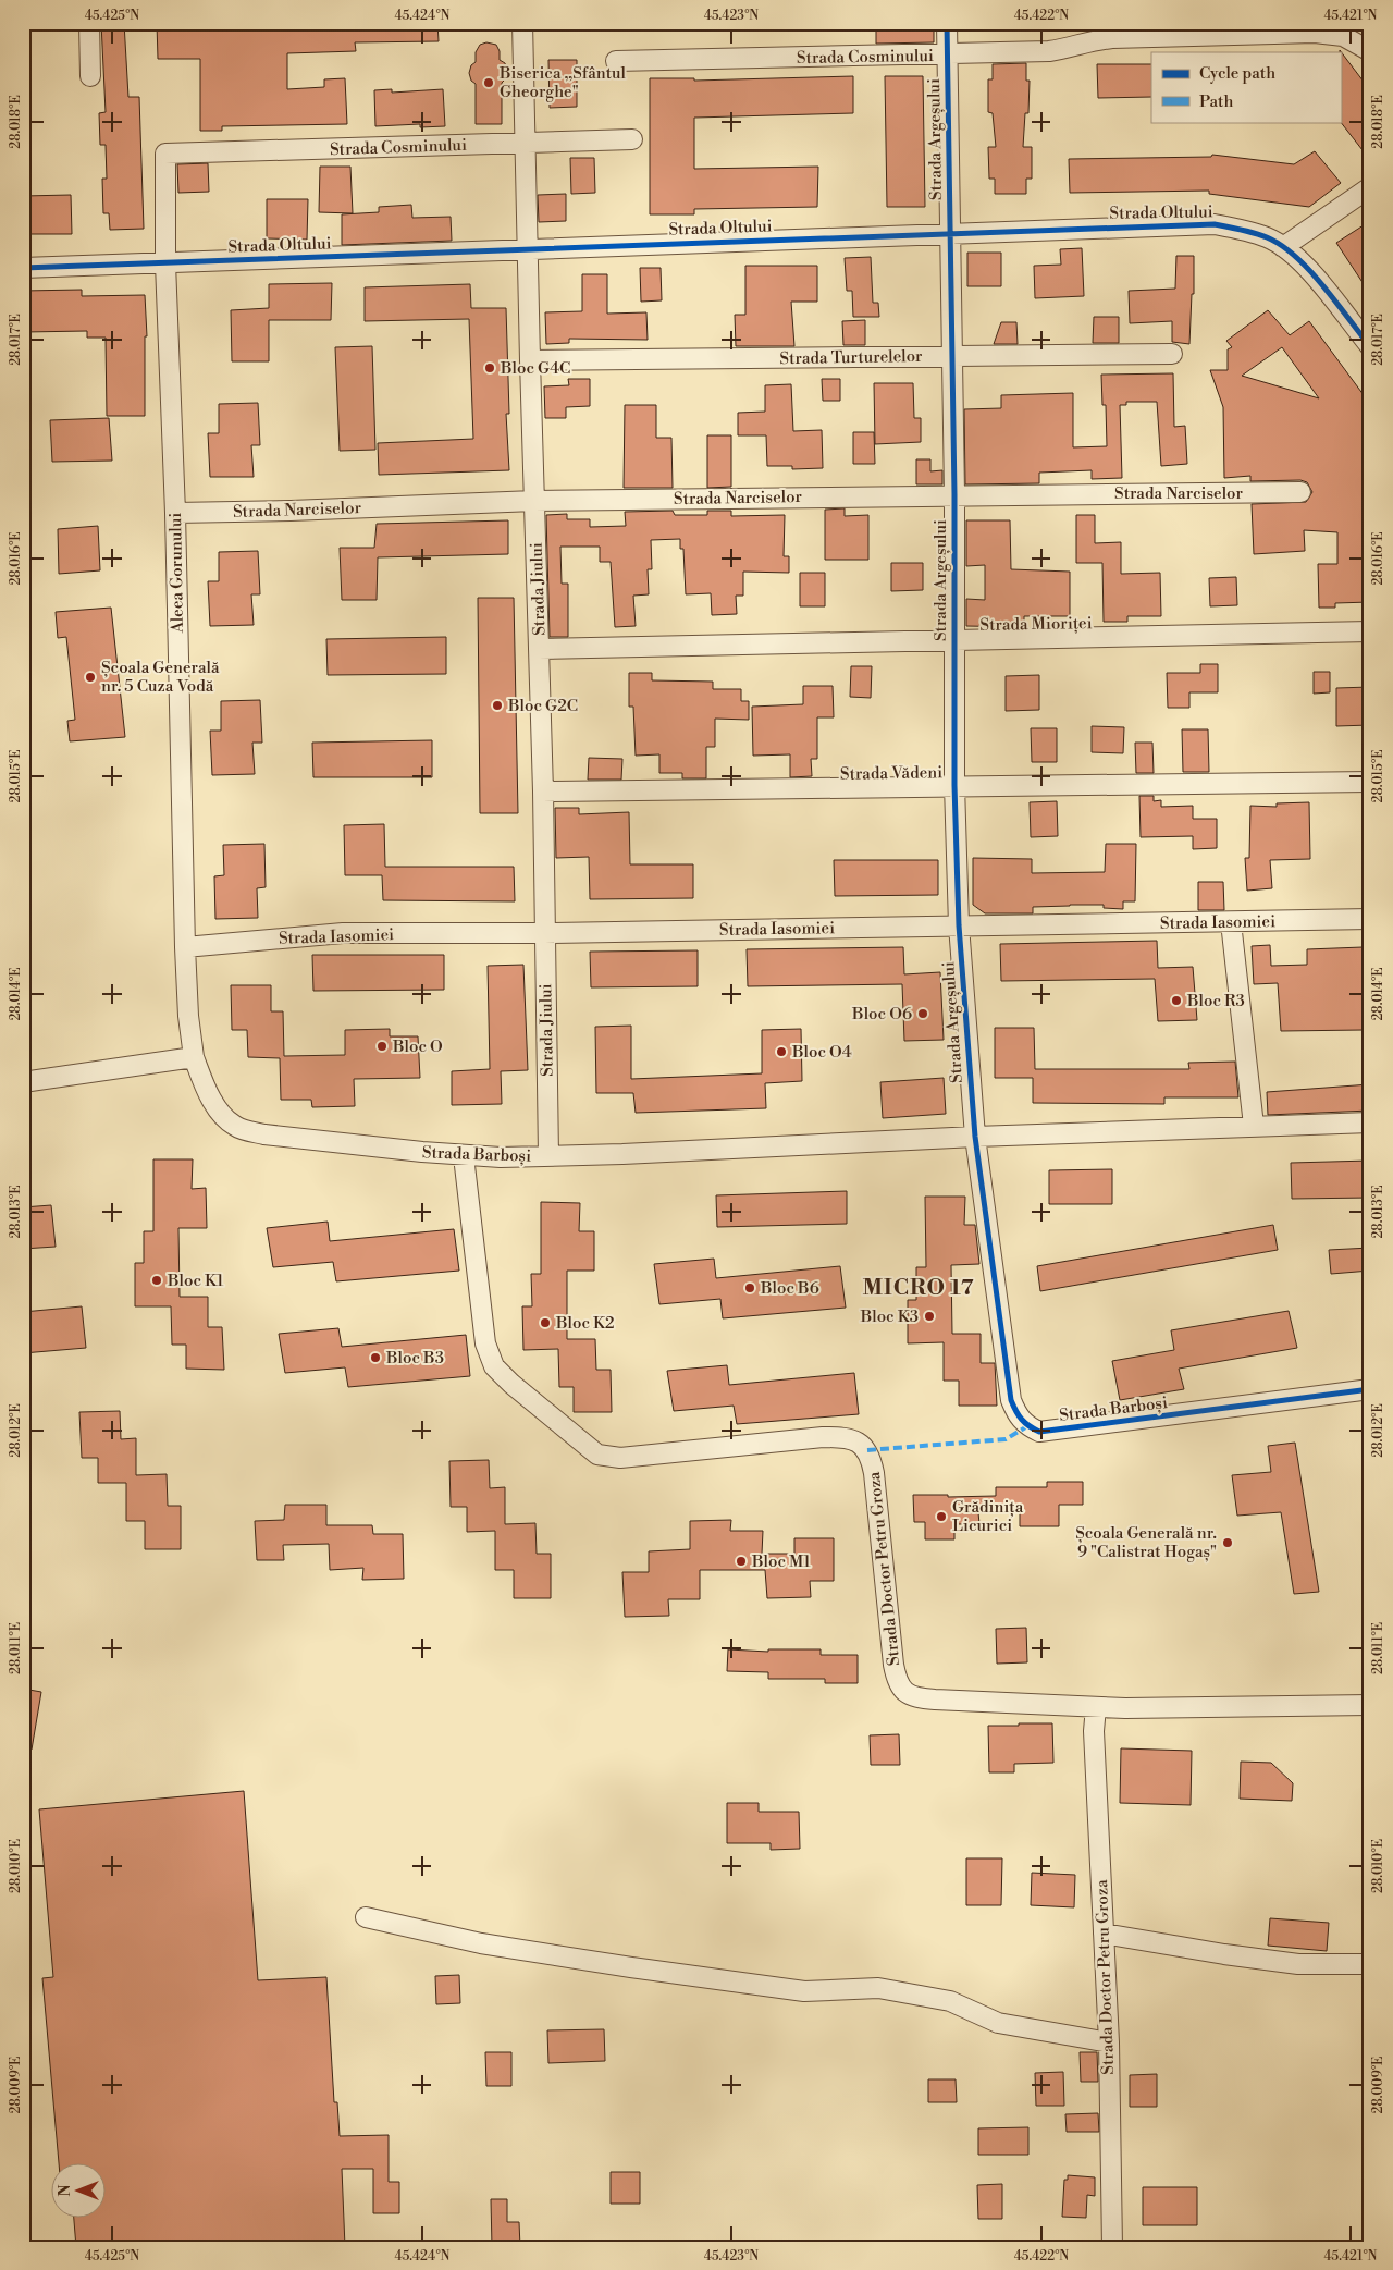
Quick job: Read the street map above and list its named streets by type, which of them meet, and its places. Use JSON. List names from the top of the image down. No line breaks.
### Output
{"streets":{"street":["Strada Cosminului","Strada Argeșului","Strada Oltului","Strada Turturelelor","Strada Narciselor","Aleea Gorunului","Strada Jiului","Strada Mioriței","Strada Vădeni","Strada Iasomiei","Strada Barboși","Strada Doctor Petru Groza"]},"crossings":[["Strada Cosminului","Strada Argeșului"],["Strada Cosminului","Aleea Gorunului"],["Strada Cosminului","Strada Jiului"],["Strada Argeșului","Strada Oltului"],["Strada Argeșului","Strada Turturelelor"],["Strada Argeșului","Strada Narciselor"],["Strada Argeșului","Strada Mioriței"],["Strada Argeșului","Strada Vădeni"],["Strada Argeșului","Strada Iasomiei"],["Strada Argeșului","Strada Barboși"],["Strada Oltului","Aleea Gorunului"],["Strada Oltului","Strada Jiului"],["Strada Turturelelor","Strada Jiului"],["Strada Narciselor","Aleea Gorunului"],["Strada Narciselor","Strada Jiului"],["Aleea Gorunului","Strada Iasomiei"],["Aleea Gorunului","Strada Barboși"],["Strada Jiului","Strada Mioriței"],["Strada Jiului","Strada Vădeni"],["Strada Jiului","Strada Iasomiei"],["Strada Jiului","Strada Barboși"],["Strada Barboși","Strada Doctor Petru Groza"]],"districts":["MICRO 17"],"places":["Biserica „Sfântul Gheorghe\"","Bloc G4C","Școala Generală nr. 5 Cuza Vodă","Bloc G2C","Bloc R3","Bloc O6","Bloc O","Bloc O4","Bloc K1","Bloc B6","Bloc K3","Bloc K2","Bloc B3","Grădinița Licurici","Școala Generală nr. 9 \"Calistrat Hogaș\"","Bloc M1"],"legend":["Cycle path","Path"],"north":"left","coordinates":["45.425°N","45.424°N","45.423°N","45.422°N","45.421°N","28.018°E","28.017°E","28.016°E","28.015°E","28.014°E","28.013°E","28.012°E","28.011°E","28.010°E","28.009°E"]}
